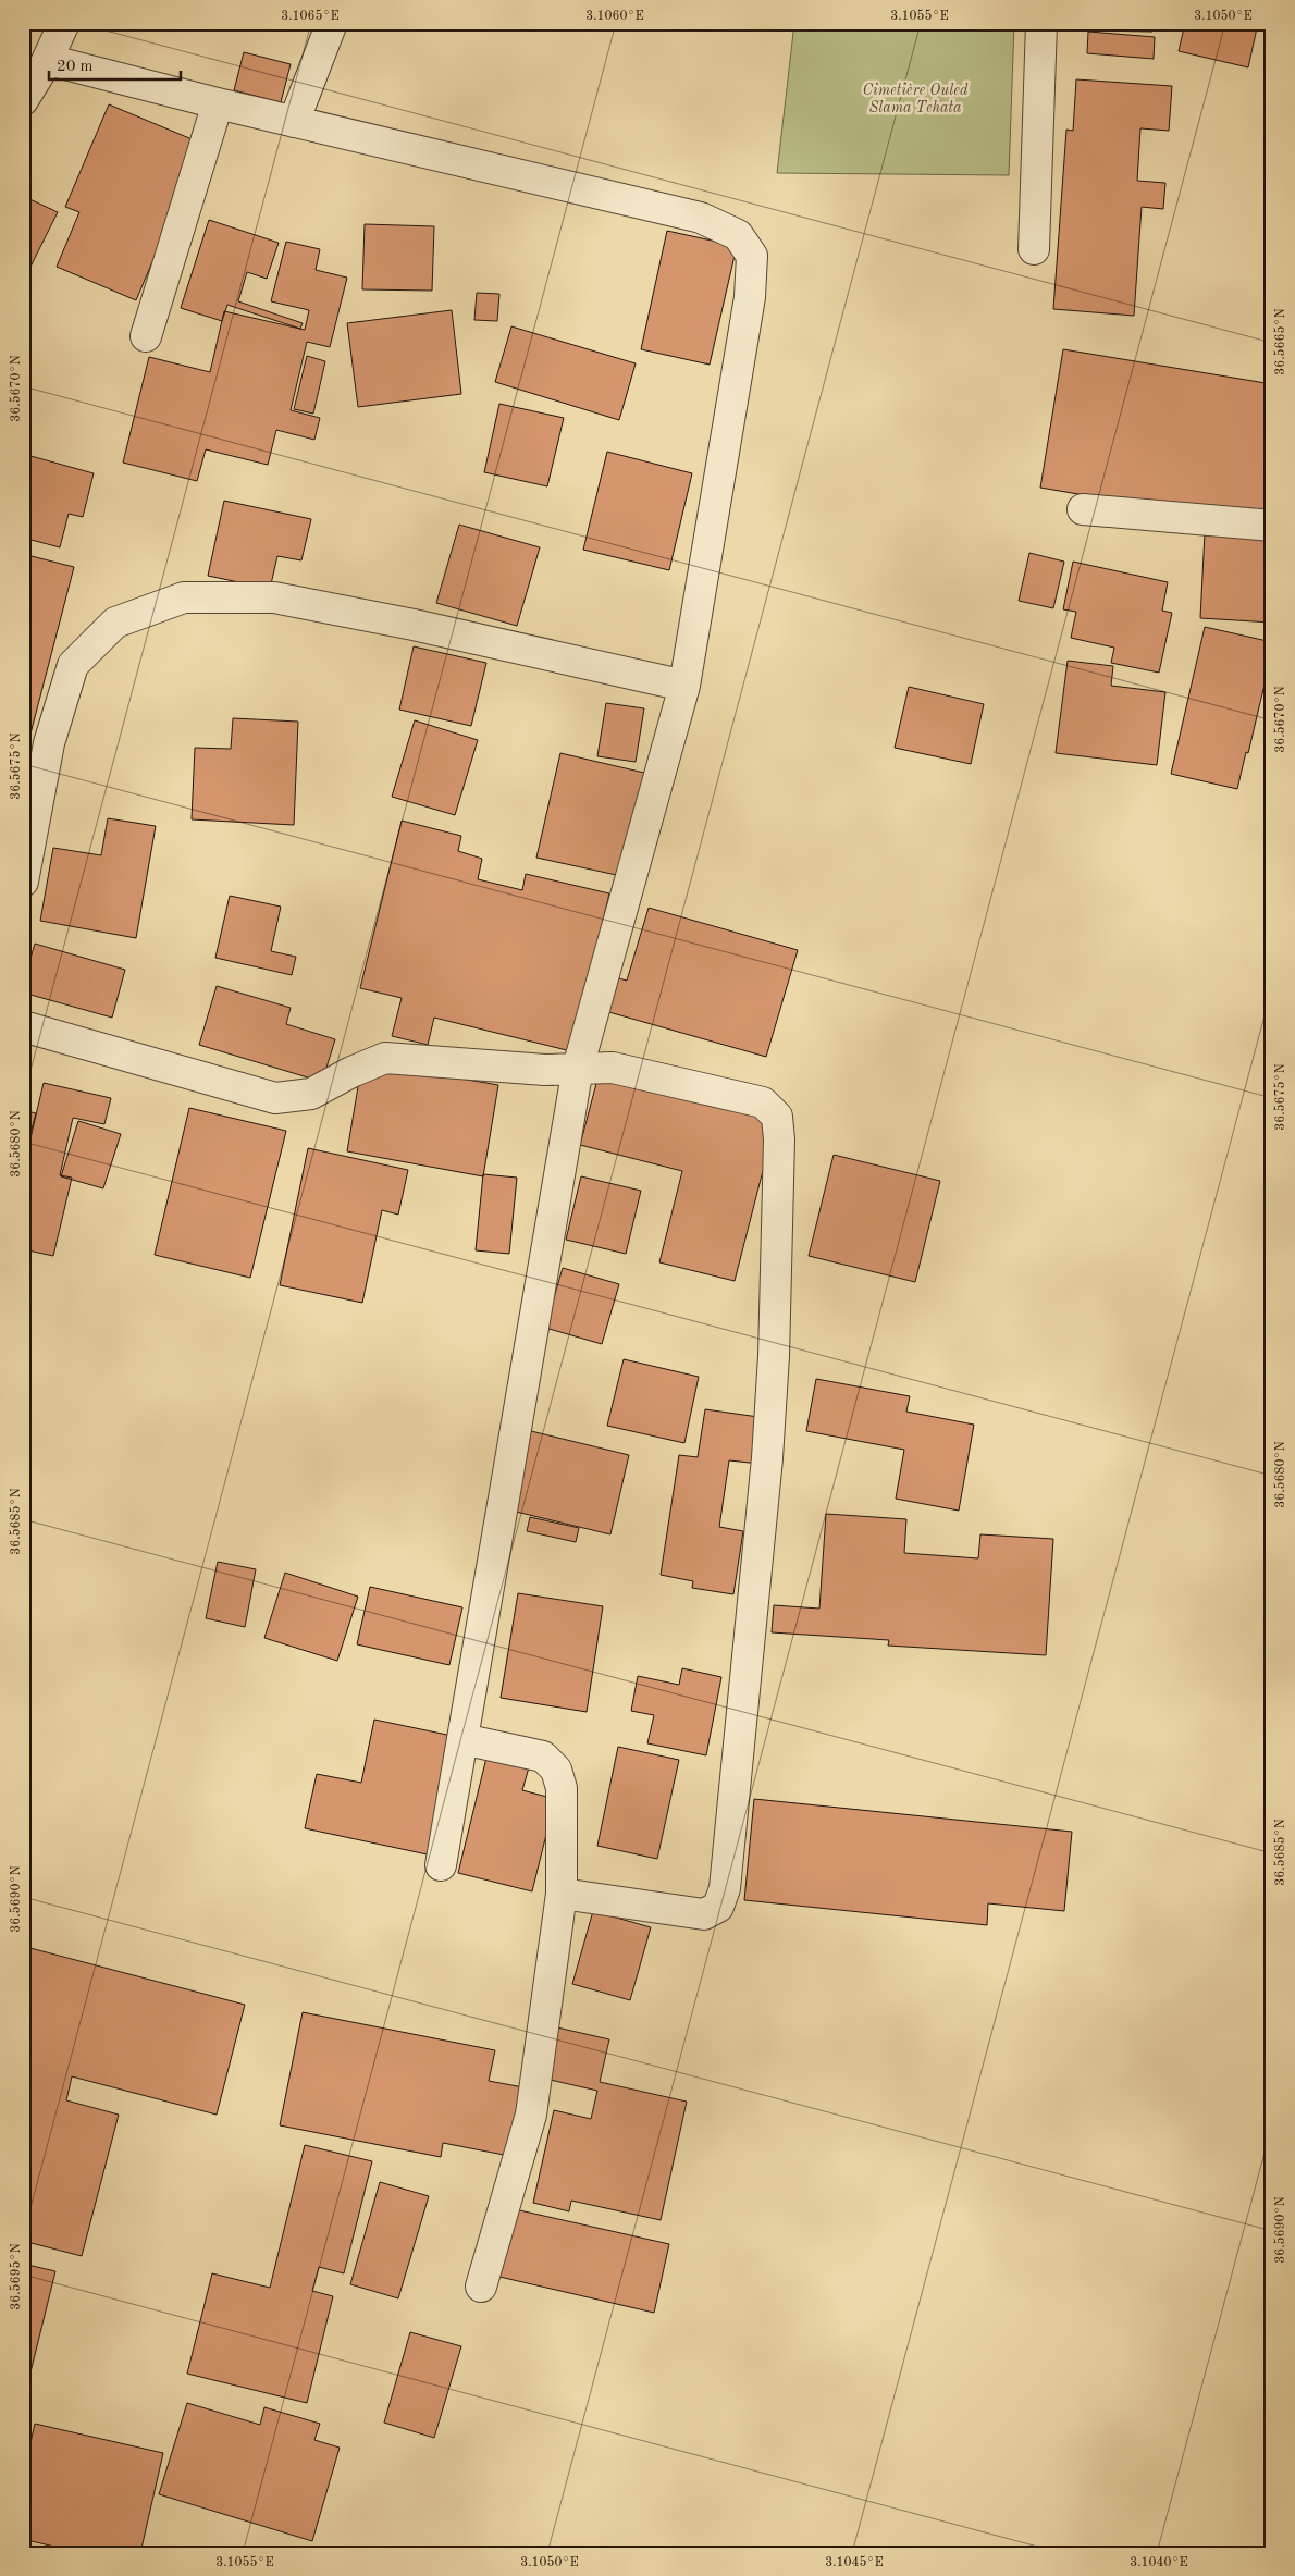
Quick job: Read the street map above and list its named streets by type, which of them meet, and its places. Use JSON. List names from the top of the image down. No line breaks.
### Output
{"parks":["Cimetière Ouled Slama Tehata"],"scale_bar":"20 m","coordinates":["3.1065°E","3.1060°E","3.1055°E","3.1050°E","36.5665°N","36.5670°N","36.5675°N","36.5680°N","36.5685°N","36.5690°N","36.5695°N","3.1045°E","3.1040°E"]}
